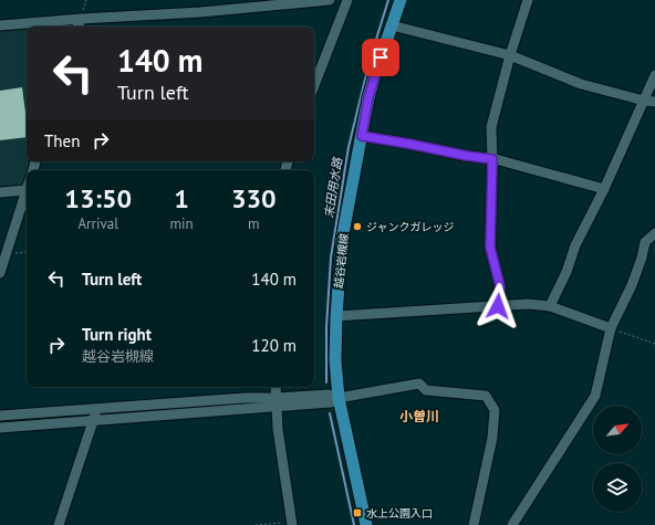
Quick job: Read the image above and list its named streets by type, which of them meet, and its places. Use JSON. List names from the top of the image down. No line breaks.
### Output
{"streets":{"main road":["越谷岩槻線"]},"districts":["小曽川"],"water":["末田用水路"],"places":{"other":["ジャンクガレッジ"],"transit":["水上公園入口"]},"north":"top right","page":{"turn":["140 m","Turn left"],"then":"Then","eta":["13:50","Arrival","1","min","330","m"],"list":[{"name":"Turn left","value":"140 m"},{"name":"Turn right","note":"越谷岩槻線","value":"120 m"}]}}
